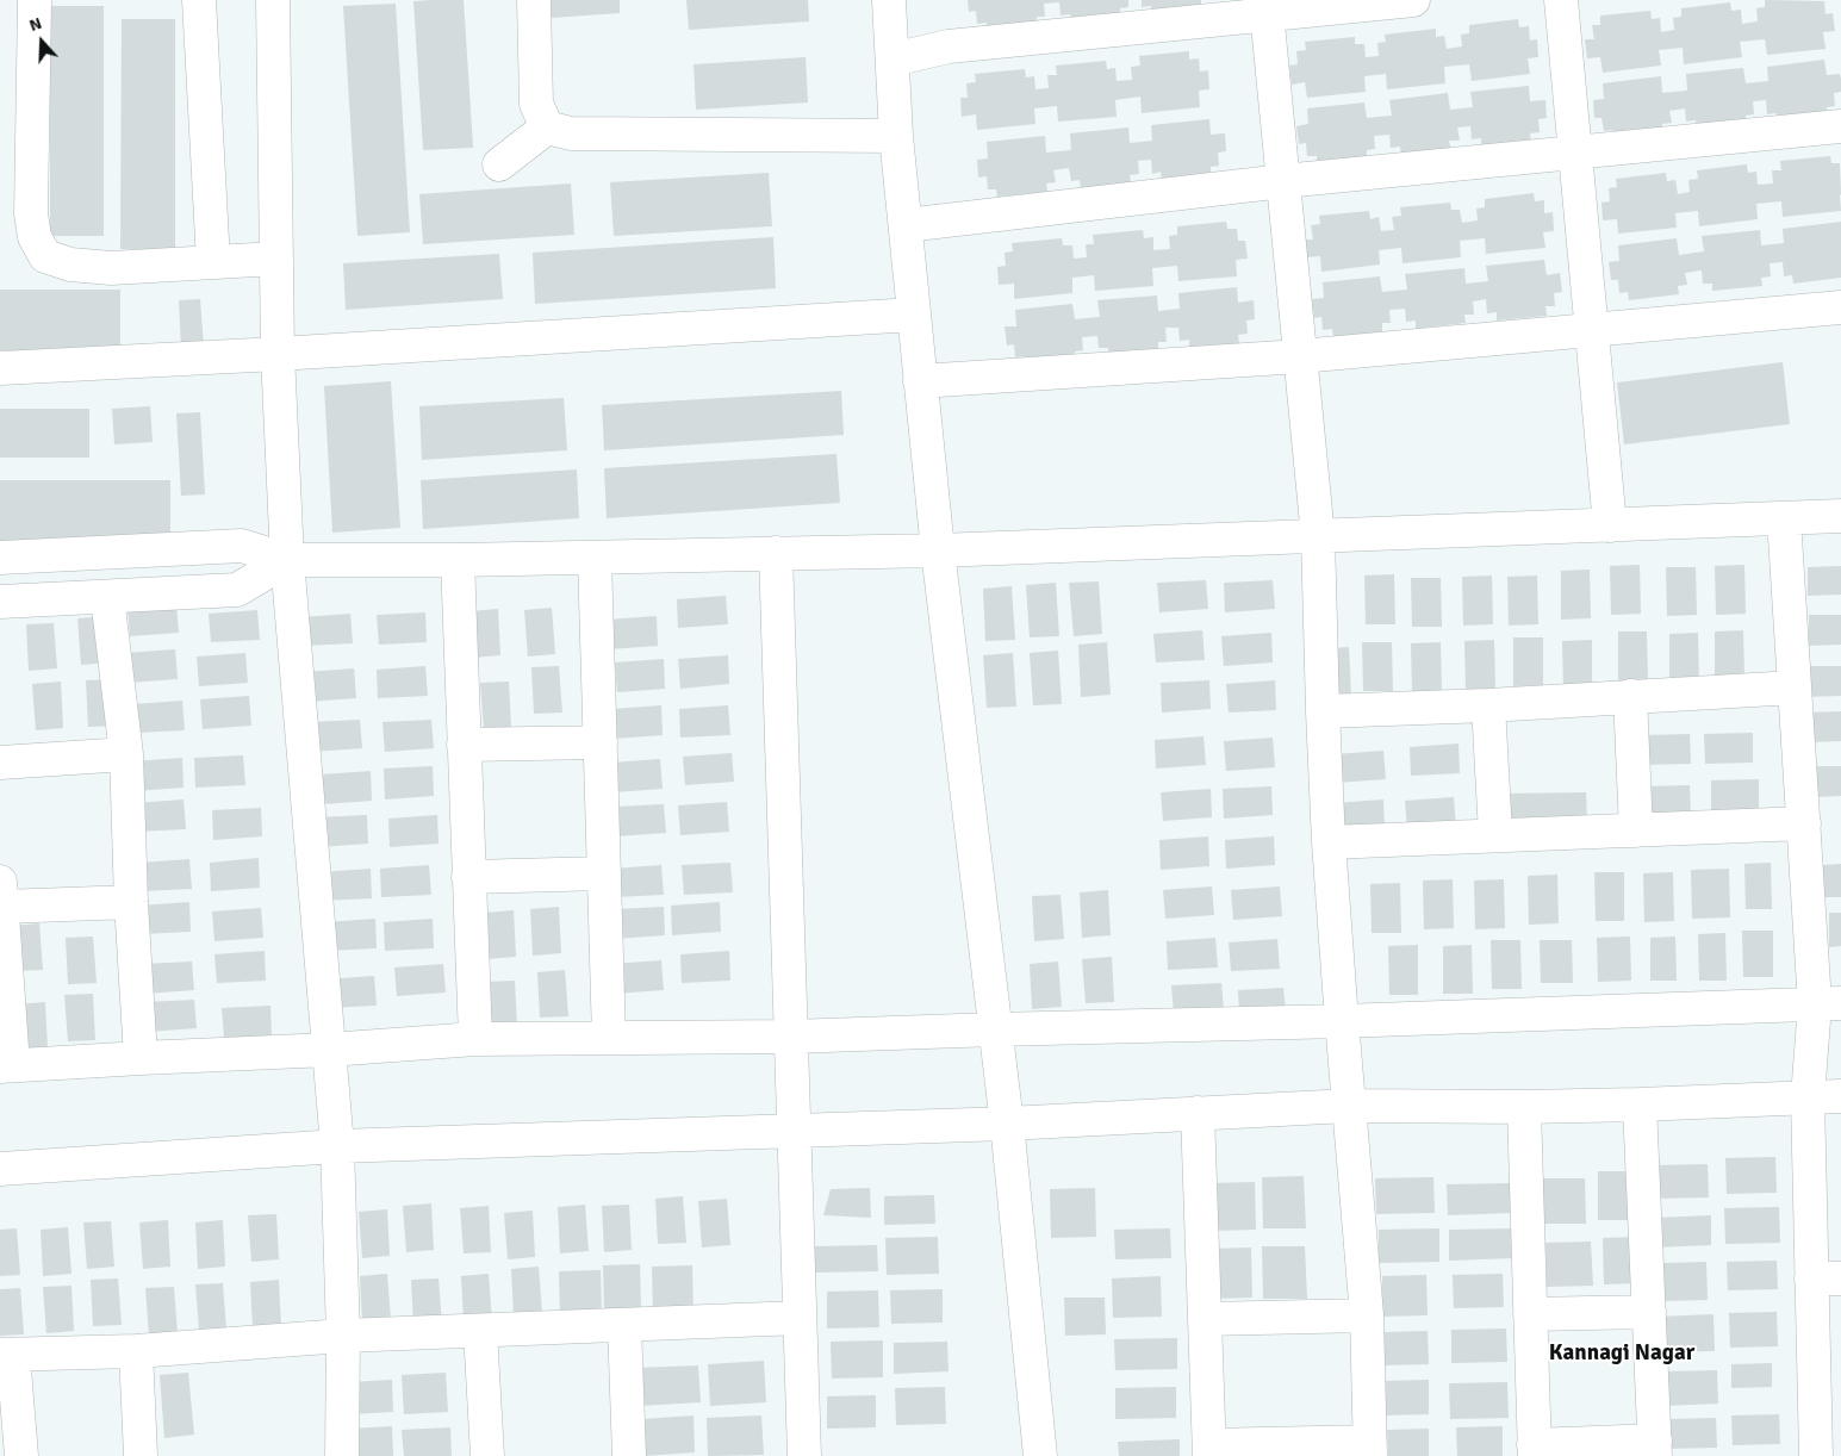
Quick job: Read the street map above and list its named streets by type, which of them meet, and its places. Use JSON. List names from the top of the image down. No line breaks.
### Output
{"districts":["Kannagi Nagar"],"north":"top"}
